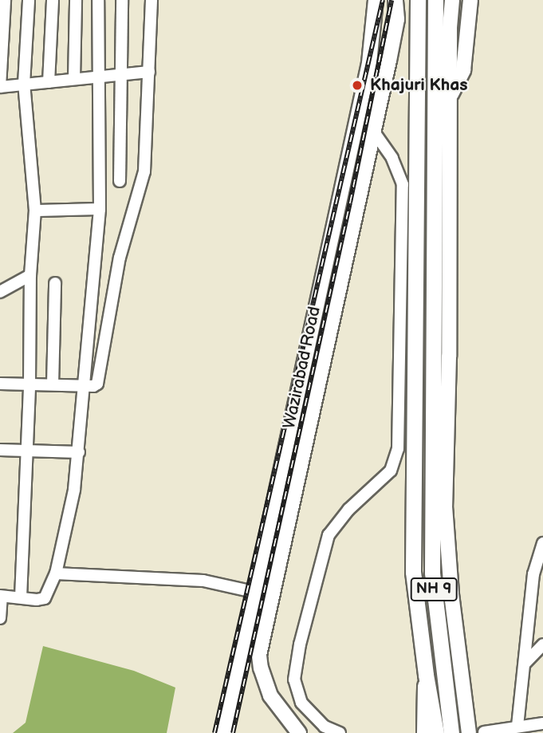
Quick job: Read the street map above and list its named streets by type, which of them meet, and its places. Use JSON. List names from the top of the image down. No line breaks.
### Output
{"streets":{"highway":["NH 9"],"main road":["Wazirabad Road"]},"places":["Khajuri Khas"]}
